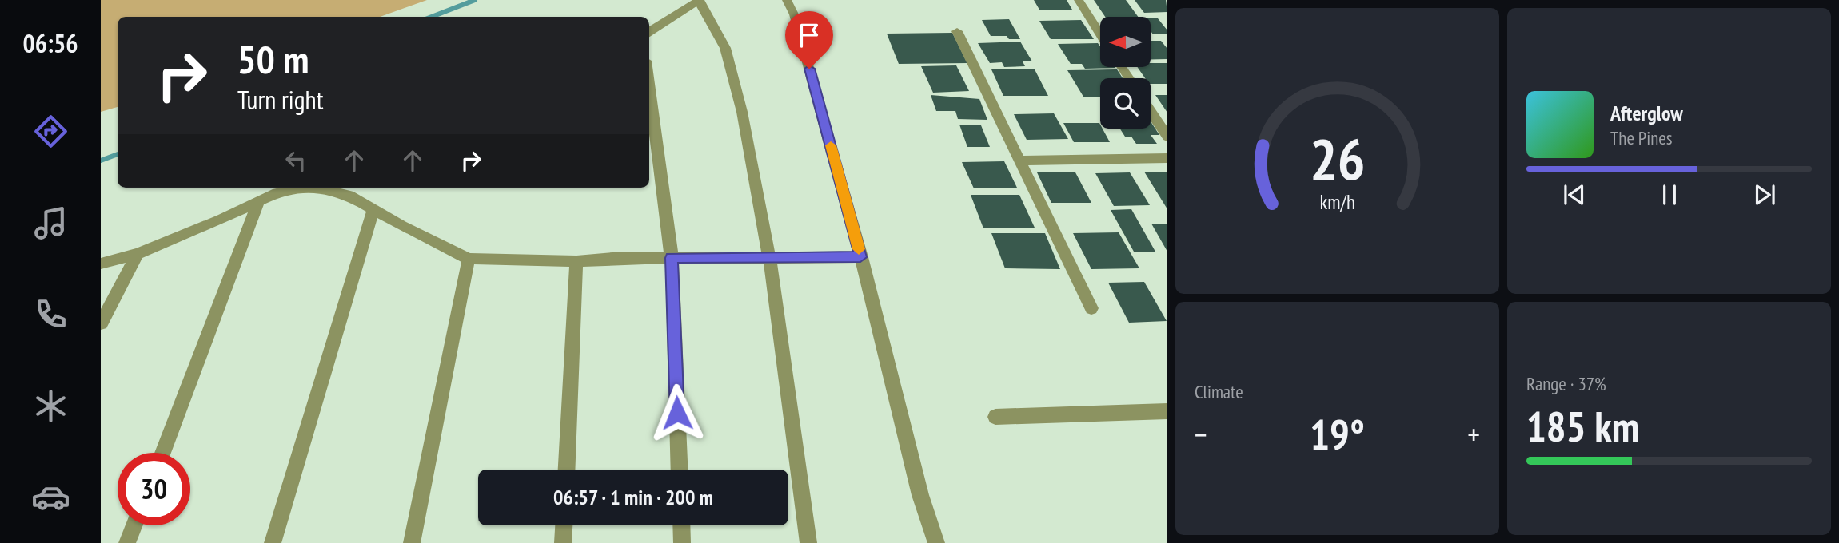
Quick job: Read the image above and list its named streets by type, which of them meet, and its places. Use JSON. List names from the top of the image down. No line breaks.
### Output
{"north":"left","page":{"tabs":"06:56","turn":["50 m","Turn right"],"song":["Afterglow","The Pines"],"tile":["Climate",["Range · 37%","185 km"]],"heat":["−","19°","+"],"limit":"30","trip":"06:57 · 1 min · 200 m","gauge":["26","km/h"]}}
